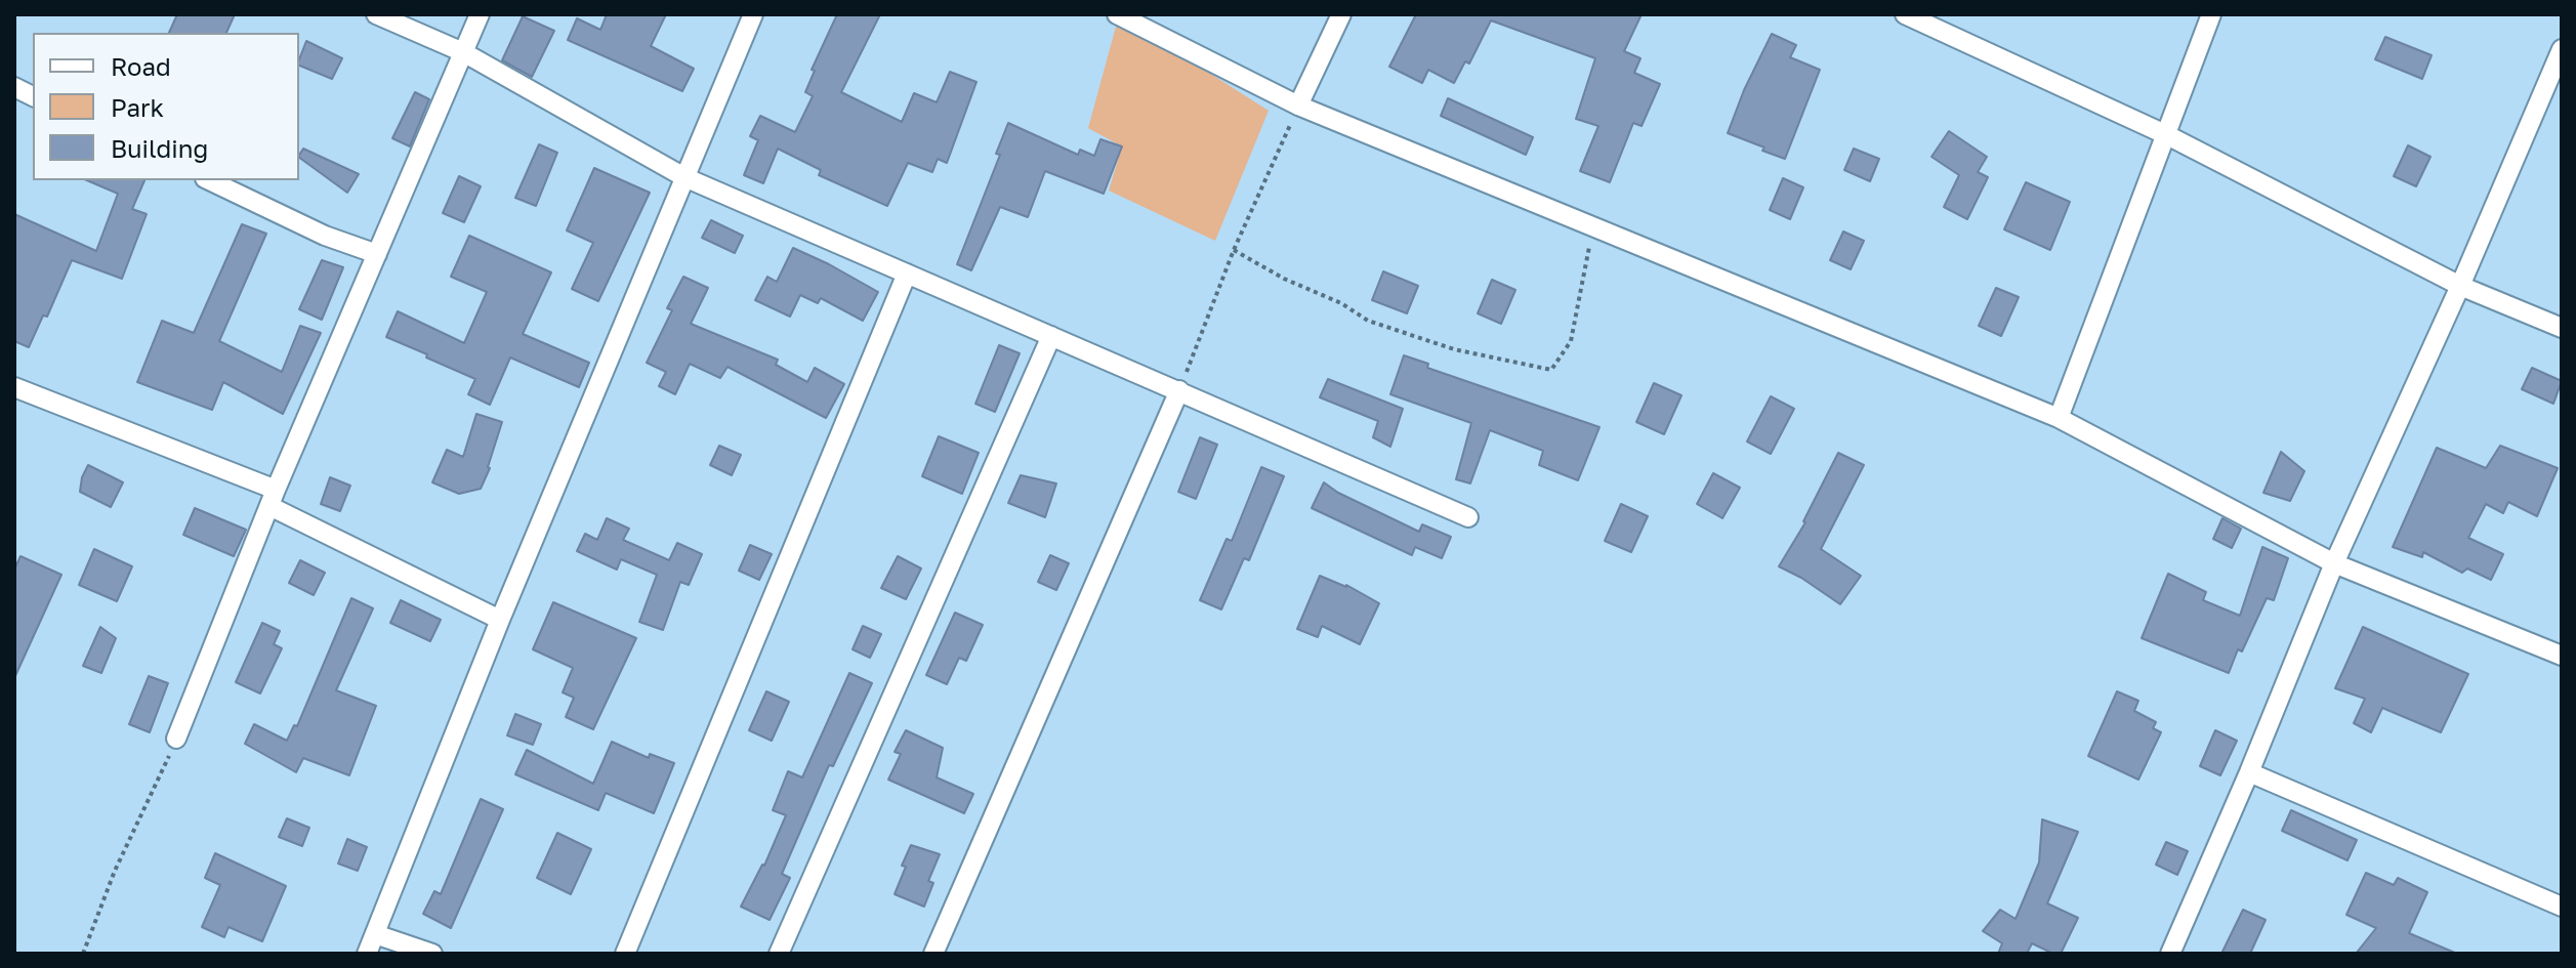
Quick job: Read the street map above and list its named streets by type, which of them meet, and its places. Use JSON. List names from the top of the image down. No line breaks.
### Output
{"legend":["Road","Park","Building"]}
